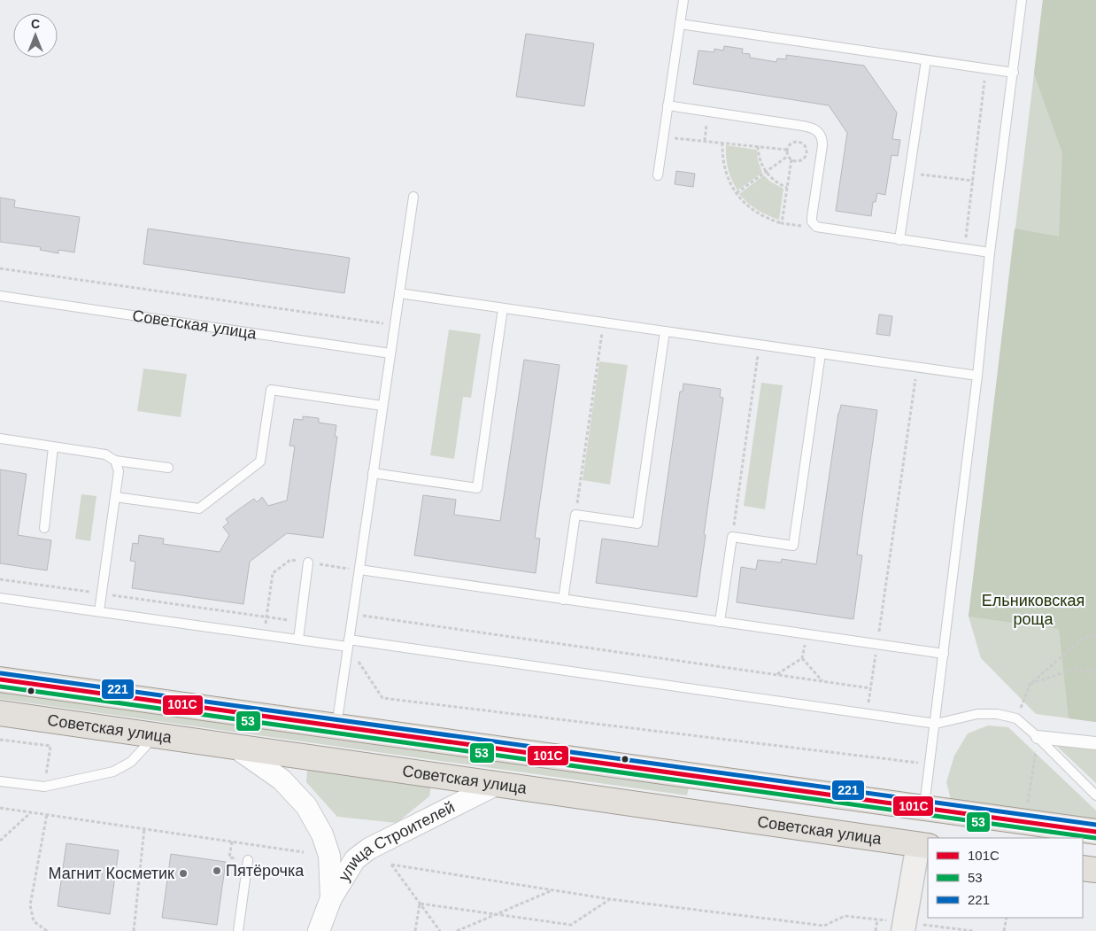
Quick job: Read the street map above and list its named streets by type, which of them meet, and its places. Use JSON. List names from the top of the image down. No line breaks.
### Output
{"streets":{"main road":["Советская улица"],"street":["улица Строителей"]},"crossings":[["Советская улица","улица Строителей"]],"parks":["Ельниковская роща"],"places":["Пятёрочка","Магнит Косметик"],"lines":["transit line 221","transit line 101С","transit line 53"],"legend":["101С","53","221"],"north":"top"}
